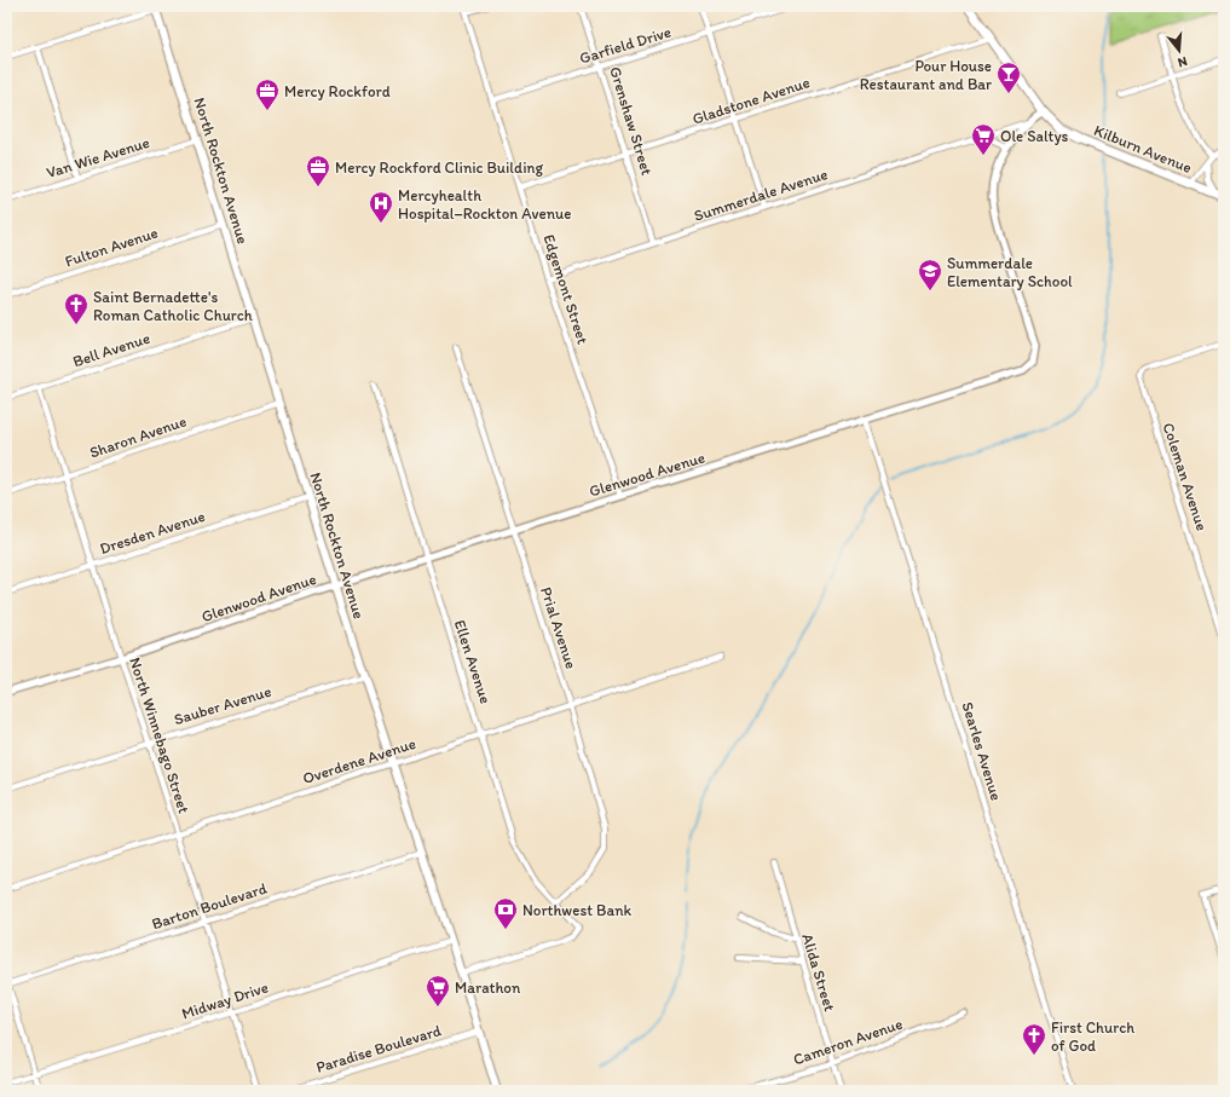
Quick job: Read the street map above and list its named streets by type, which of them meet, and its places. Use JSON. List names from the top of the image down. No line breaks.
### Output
{"streets":{"main road":["Kilburn Avenue","North Rockton Avenue"],"street":["Garfield Drive","Gladstone Avenue","Grenshaw Street","Van Wie Avenue","Summerdale Avenue","Fulton Avenue","Edgemont Street","Bell Avenue","Sharon Avenue","Glenwood Avenue","Coleman Avenue","Dresden Avenue","Prial Avenue","Ellen Avenue","Sauber Avenue","North Winnebago Street","Searles Avenue","Overdene Avenue","Barton Boulevard","Alida Street","Midway Drive","Cameron Avenue","Paradise Boulevard"]},"crossings":[["Garfield Drive","Grenshaw Street"],["Garfield Drive","Edgemont Street"],["Gladstone Avenue","Grenshaw Street"],["Gladstone Avenue","Kilburn Avenue"],["Gladstone Avenue","Edgemont Street"],["Grenshaw Street","Summerdale Avenue"],["Kilburn Avenue","Glenwood Avenue"],["Van Wie Avenue","North Rockton Avenue"],["North Rockton Avenue","Fulton Avenue"],["North Rockton Avenue","Bell Avenue"],["North Rockton Avenue","Sharon Avenue"],["North Rockton Avenue","Glenwood Avenue"],["North Rockton Avenue","Dresden Avenue"],["North Rockton Avenue","Ellen Avenue"],["North Rockton Avenue","Sauber Avenue"],["North Rockton Avenue","Overdene Avenue"],["North Rockton Avenue","Barton Boulevard"],["North Rockton Avenue","Midway Drive"],["North Rockton Avenue","Paradise Boulevard"],["Summerdale Avenue","Edgemont Street"],["Summerdale Avenue","Glenwood Avenue"],["Edgemont Street","Glenwood Avenue"],["Bell Avenue","North Winnebago Street"],["Sharon Avenue","North Winnebago Street"],["Glenwood Avenue","Prial Avenue"],["Glenwood Avenue","Ellen Avenue"],["Glenwood Avenue","North Winnebago Street"],["Glenwood Avenue","Searles Avenue"],["Dresden Avenue","North Winnebago Street"],["Prial Avenue","Ellen Avenue"],["Prial Avenue","Overdene Avenue"],["Ellen Avenue","Overdene Avenue"],["Sauber Avenue","North Winnebago Street"],["North Winnebago Street","Overdene Avenue"],["North Winnebago Street","Barton Boulevard"],["North Winnebago Street","Midway Drive"],["Alida Street","Cameron Avenue"]],"places":{"bar":["Pour House Restaurant and Bar"],"office":["Mercy Rockford","Mercy Rockford Clinic Building"],"supermarket":["Ole Saltys","Marathon"],"hospital":["Mercyhealth Hospital–Rockton Avenue"],"school or university":["Summerdale Elementary School"],"church":["Saint Bernadette's Roman Catholic Church","First Church of God"],"bank":["Northwest Bank"]},"north":"bottom"}
